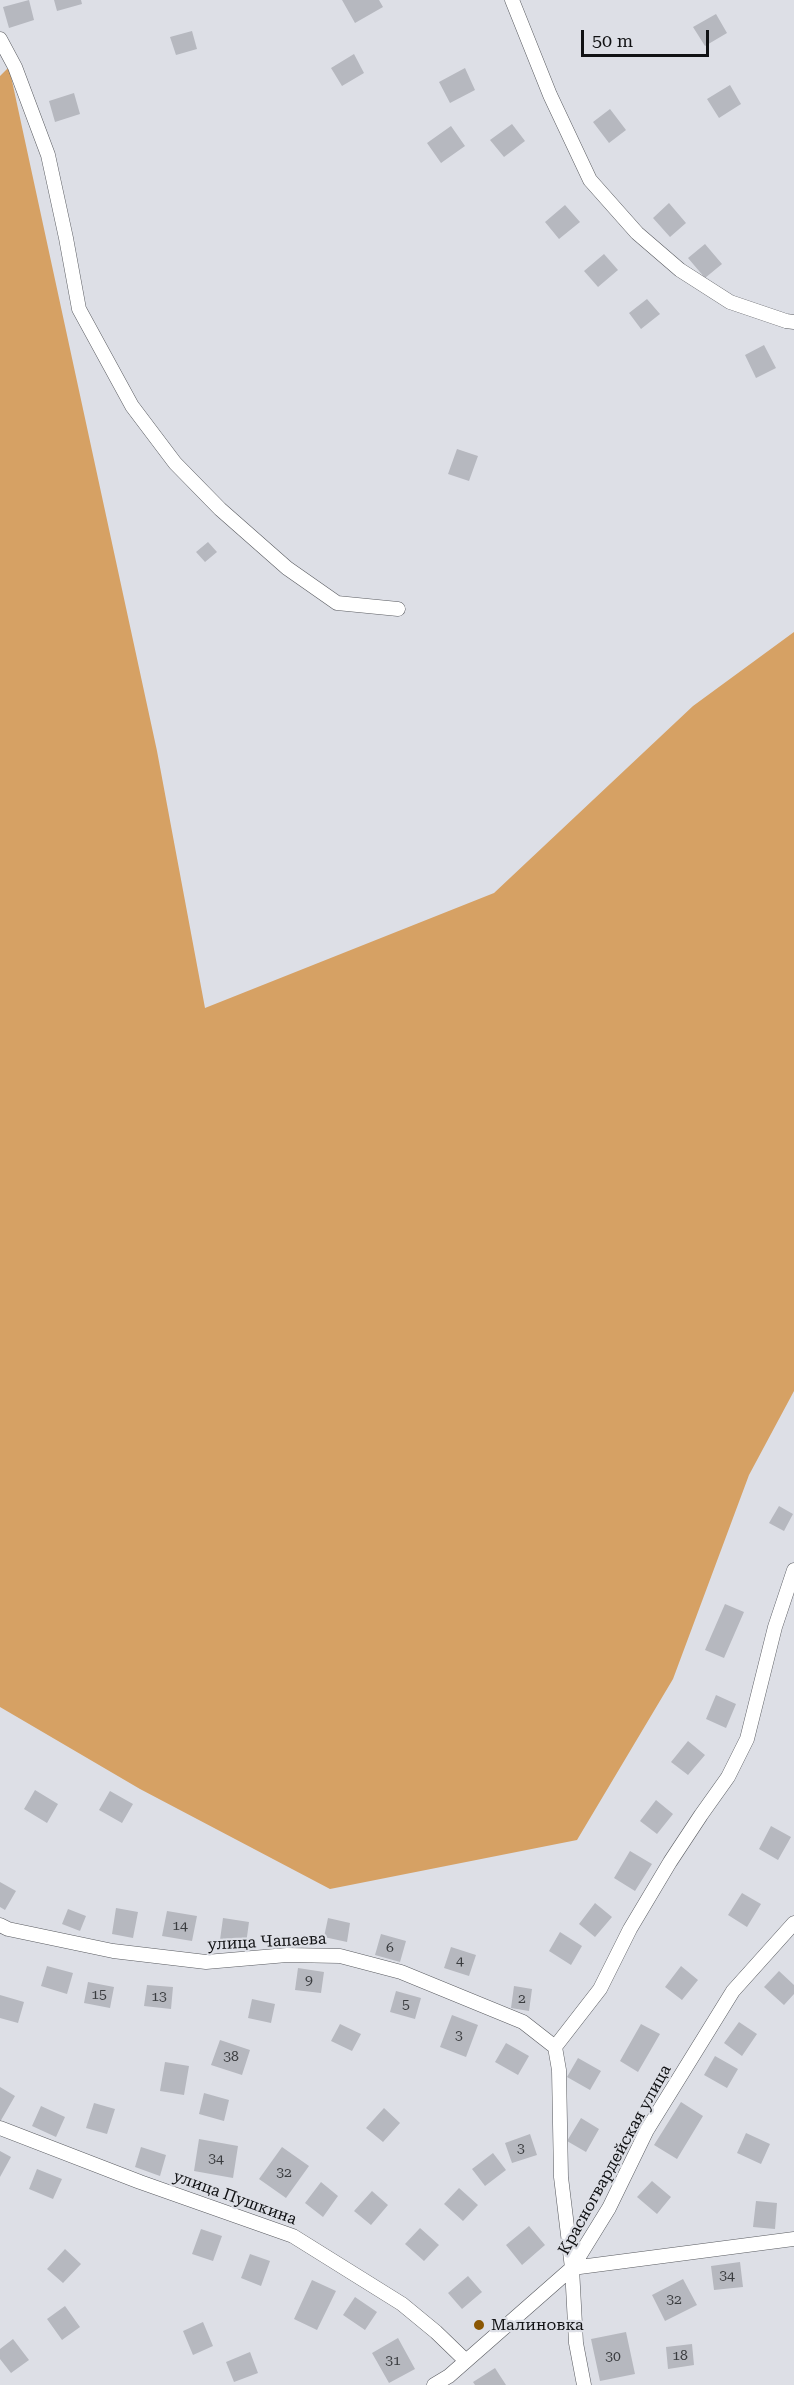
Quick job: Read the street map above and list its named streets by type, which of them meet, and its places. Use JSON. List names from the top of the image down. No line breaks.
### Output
{"streets":{"street":["улица Чапаева","Красногвардейская улица","улица Пушкина"]},"crossings":[["Красногвардейская улица","улица Пушкина"]],"places":["Малиновка"],"house_numbers":["14","6","4","9","15","13","2","5","3","38","3","34","32","34","32","18","30","31"],"scale_bar":"50 m"}
